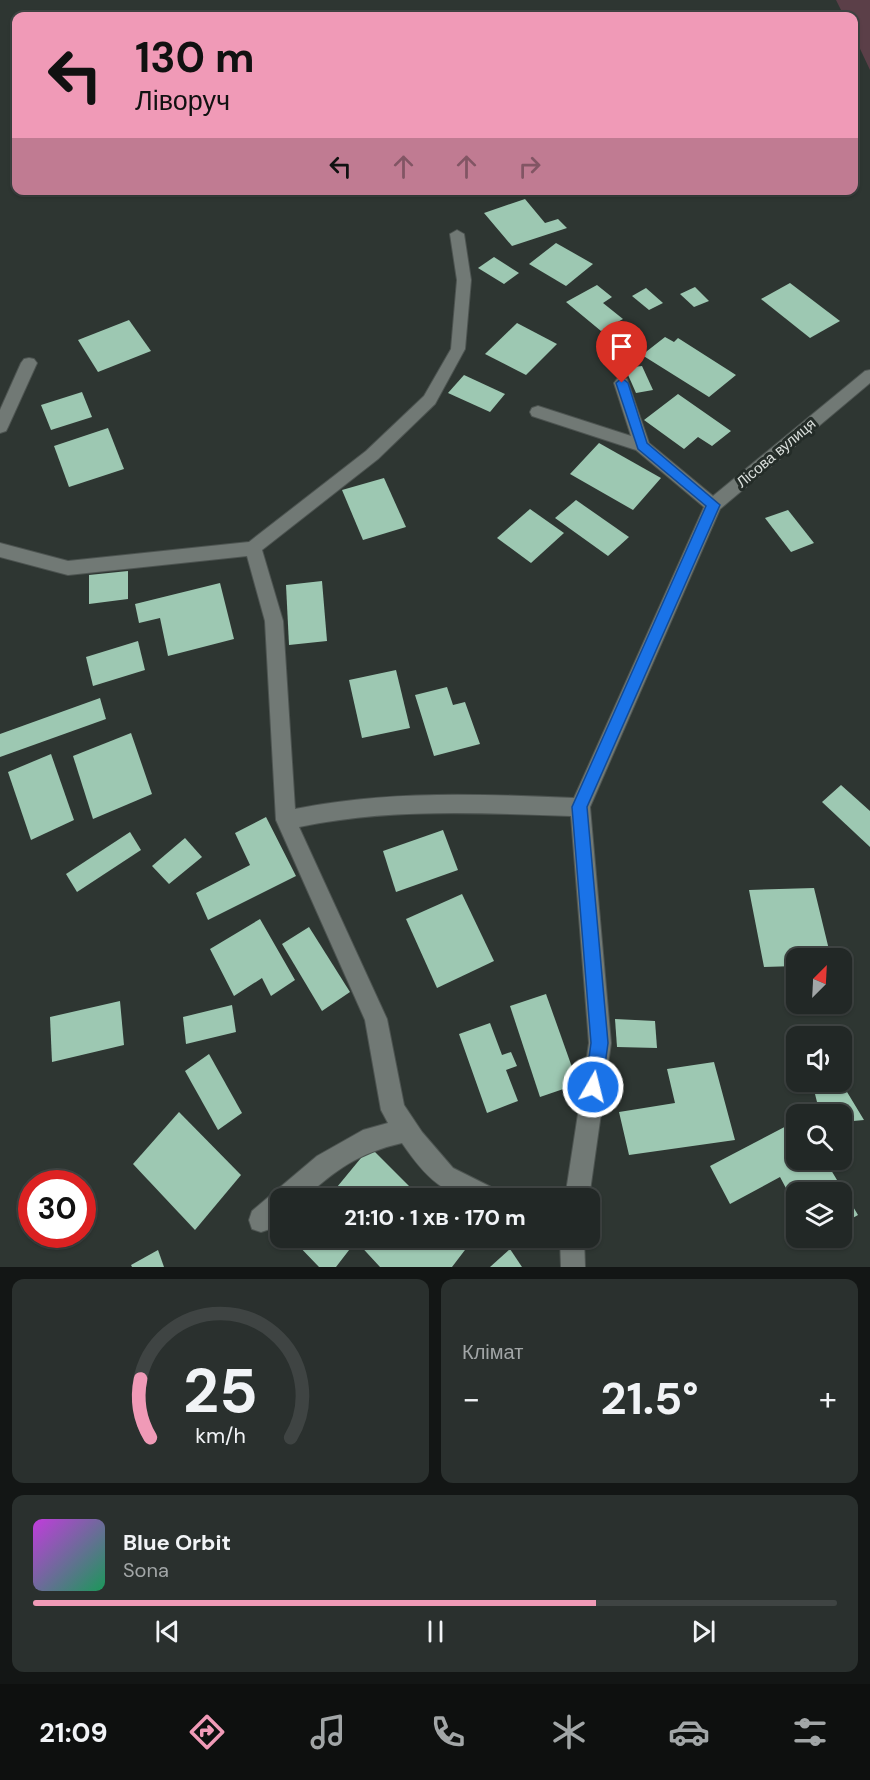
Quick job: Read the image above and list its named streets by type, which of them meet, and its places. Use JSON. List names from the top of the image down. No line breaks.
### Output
{"streets":{"street":["Лісова вулиця"]},"north":"top right","page":{"turn":["130 m","Ліворуч"],"limit":"30","trip":"21:10 · 1 хв · 170 m","tile":"Клімат","heat":["−","21.5°","+"],"song":["Blue Orbit","Sona"],"tabs":"21:09","gauge":["25","km/h"]}}
